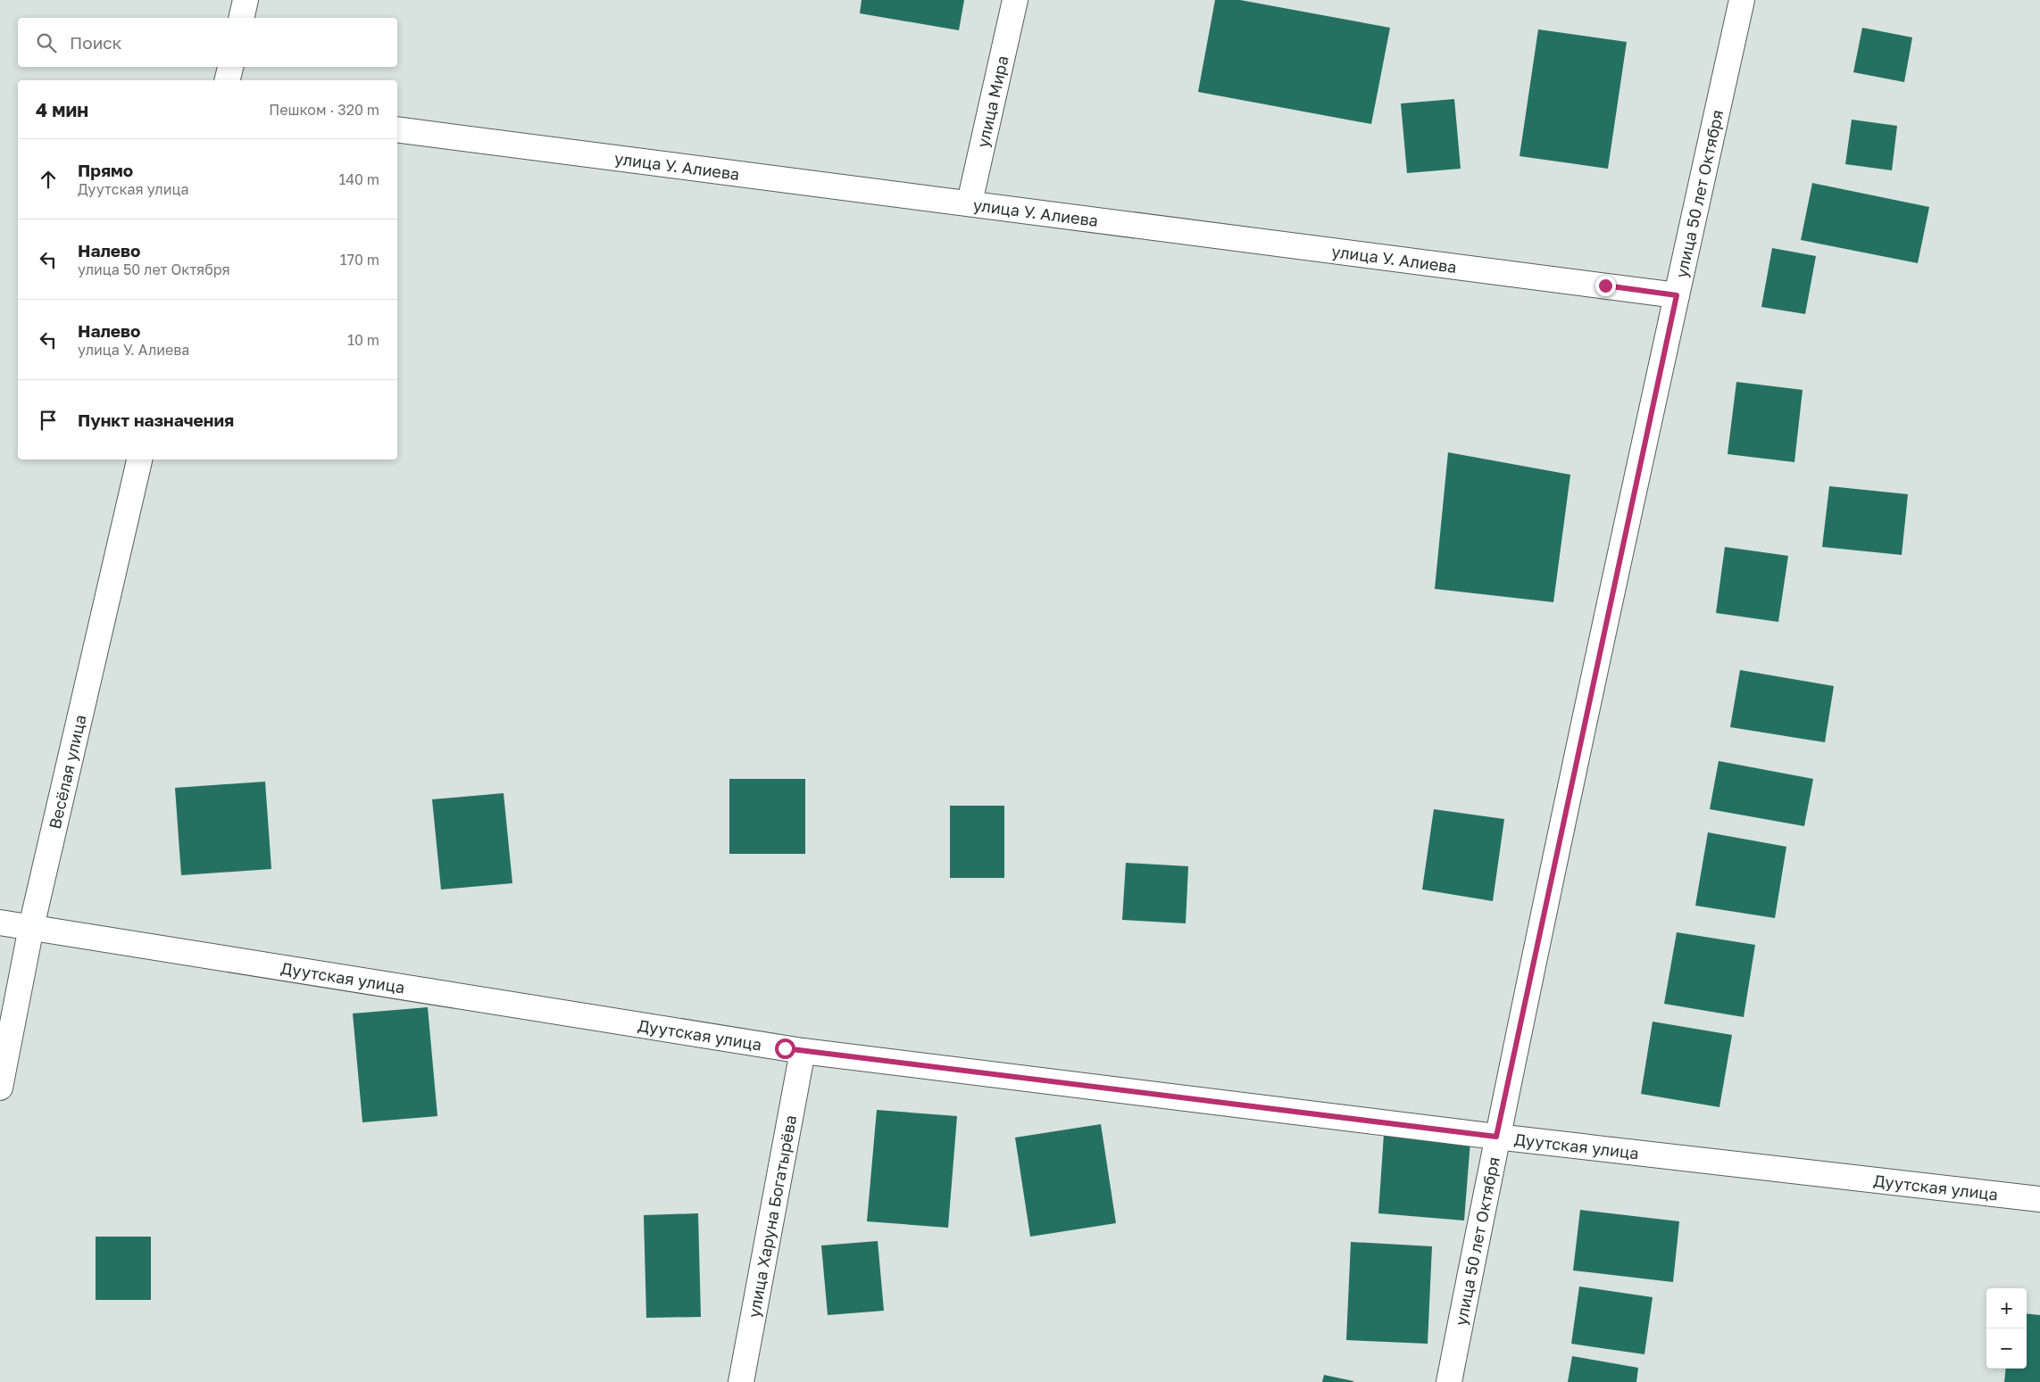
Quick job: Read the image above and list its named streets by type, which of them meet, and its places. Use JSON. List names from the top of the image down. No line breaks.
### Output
{"streets":{"street":["улица Мира","улица У. Алиева","улица 50 лет Октября","Весёлая улица","Дуутская улица","улица Харуна Богатырёва"]},"crossings":[["улица Мира","улица У. Алиева"],["улица У. Алиева","улица 50 лет Октября"],["улица 50 лет Октября","Дуутская улица"],["Весёлая улица","Дуутская улица"],["Дуутская улица","улица Харуна Богатырёва"]],"page":{"search":"Поиск","heading":["4 мин","Пешком · 320 m"],"list":[["Прямо","Дуутская улица","140 m"],["Налево","улица 50 лет Октября","170 m"],["Налево","улица У. Алиева","10 m"],"Пункт назначения"],"map_buttons":["+","−"]}}
